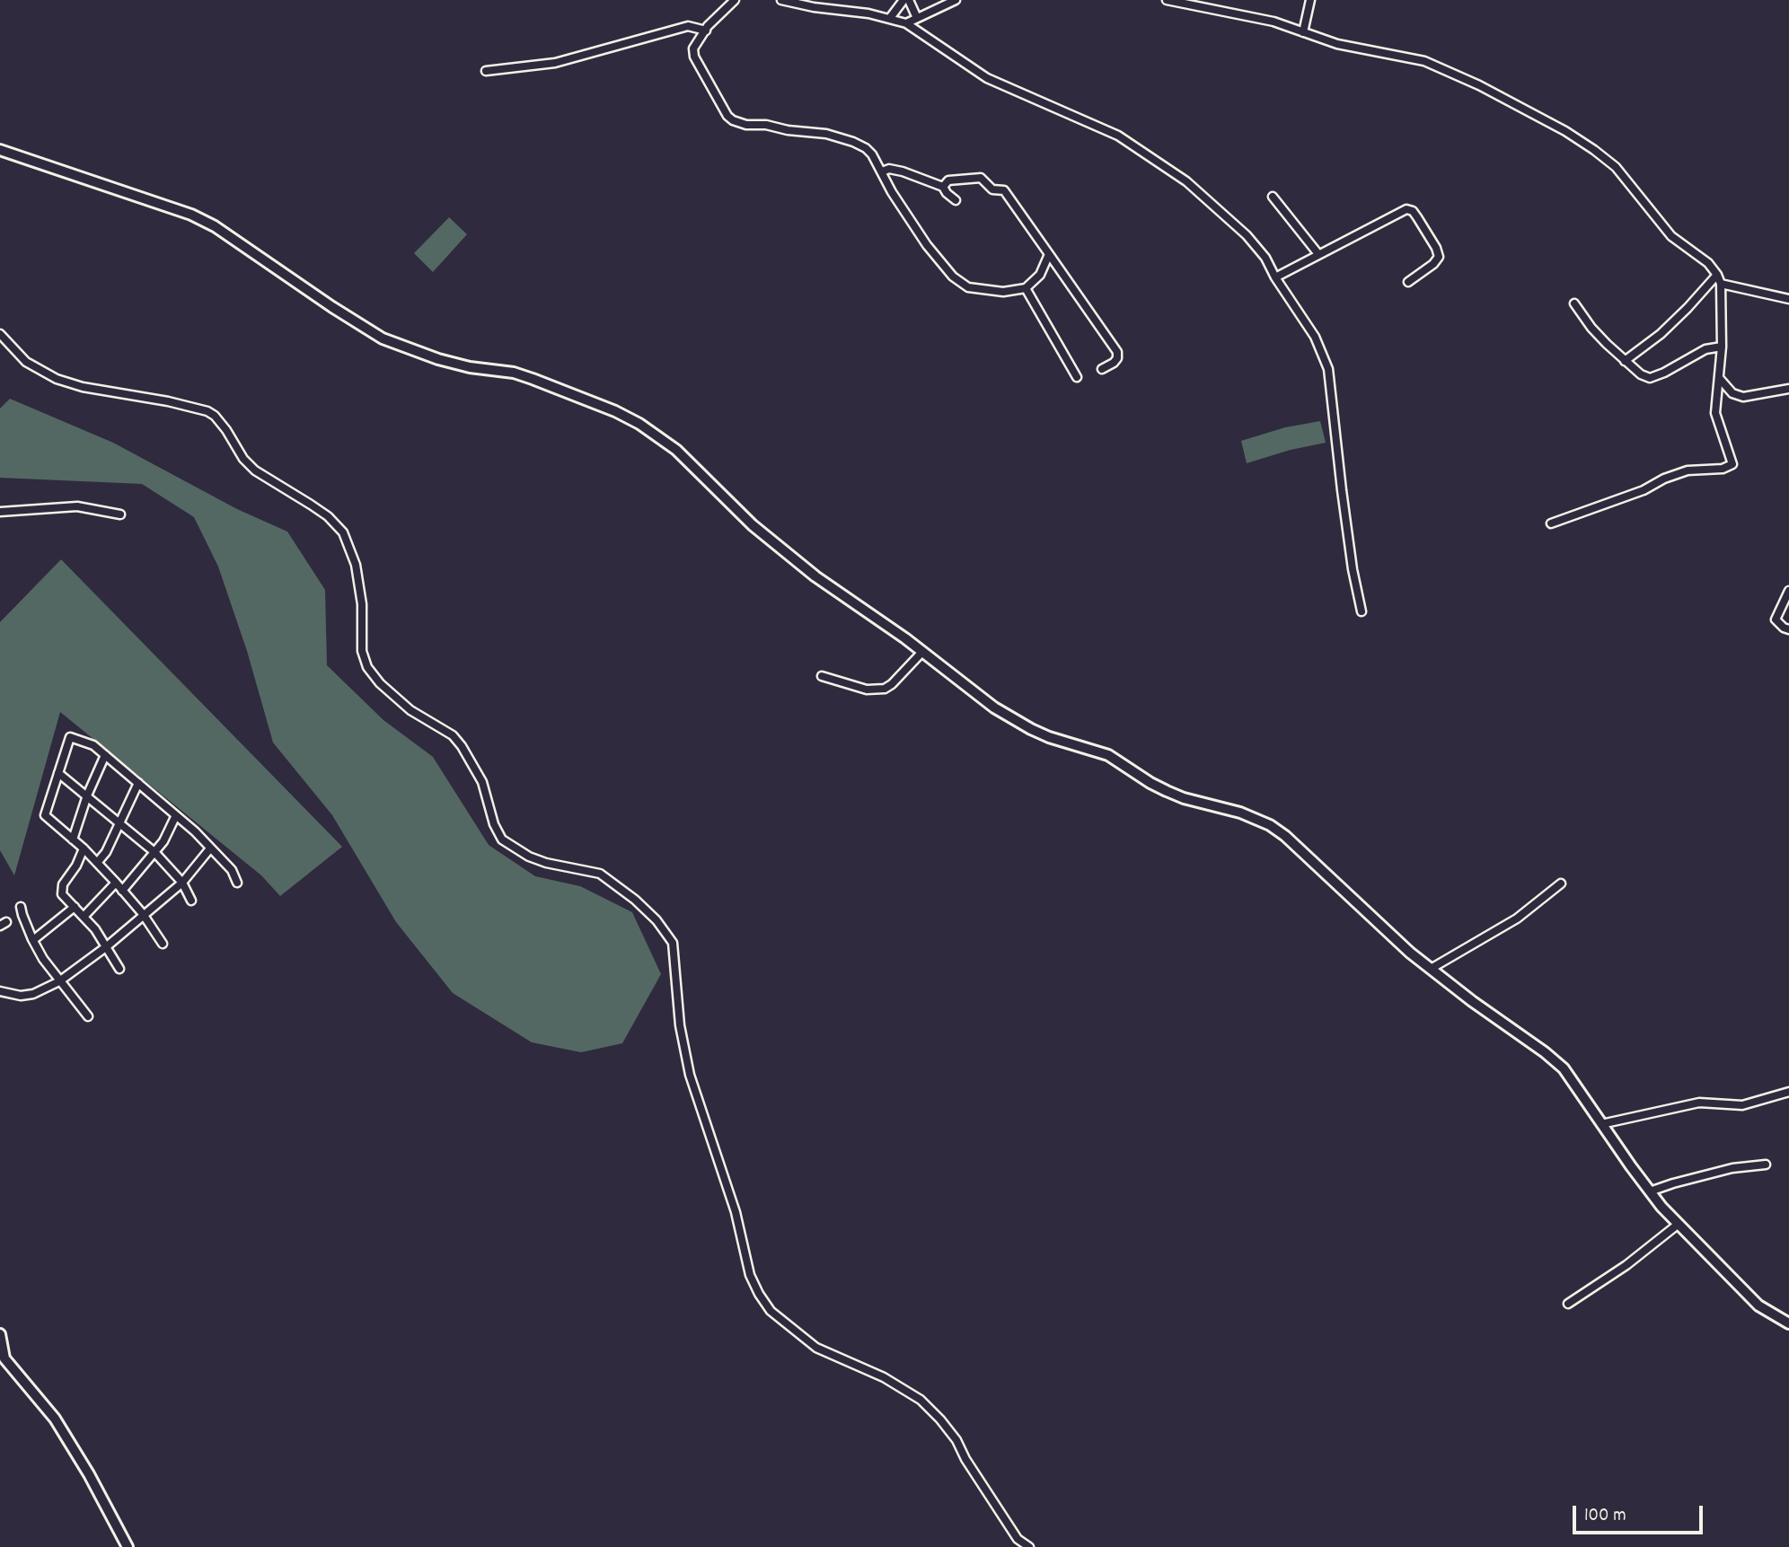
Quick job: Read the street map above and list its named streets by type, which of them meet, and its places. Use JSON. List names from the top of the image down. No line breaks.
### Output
{"scale_bar":"100 m"}
